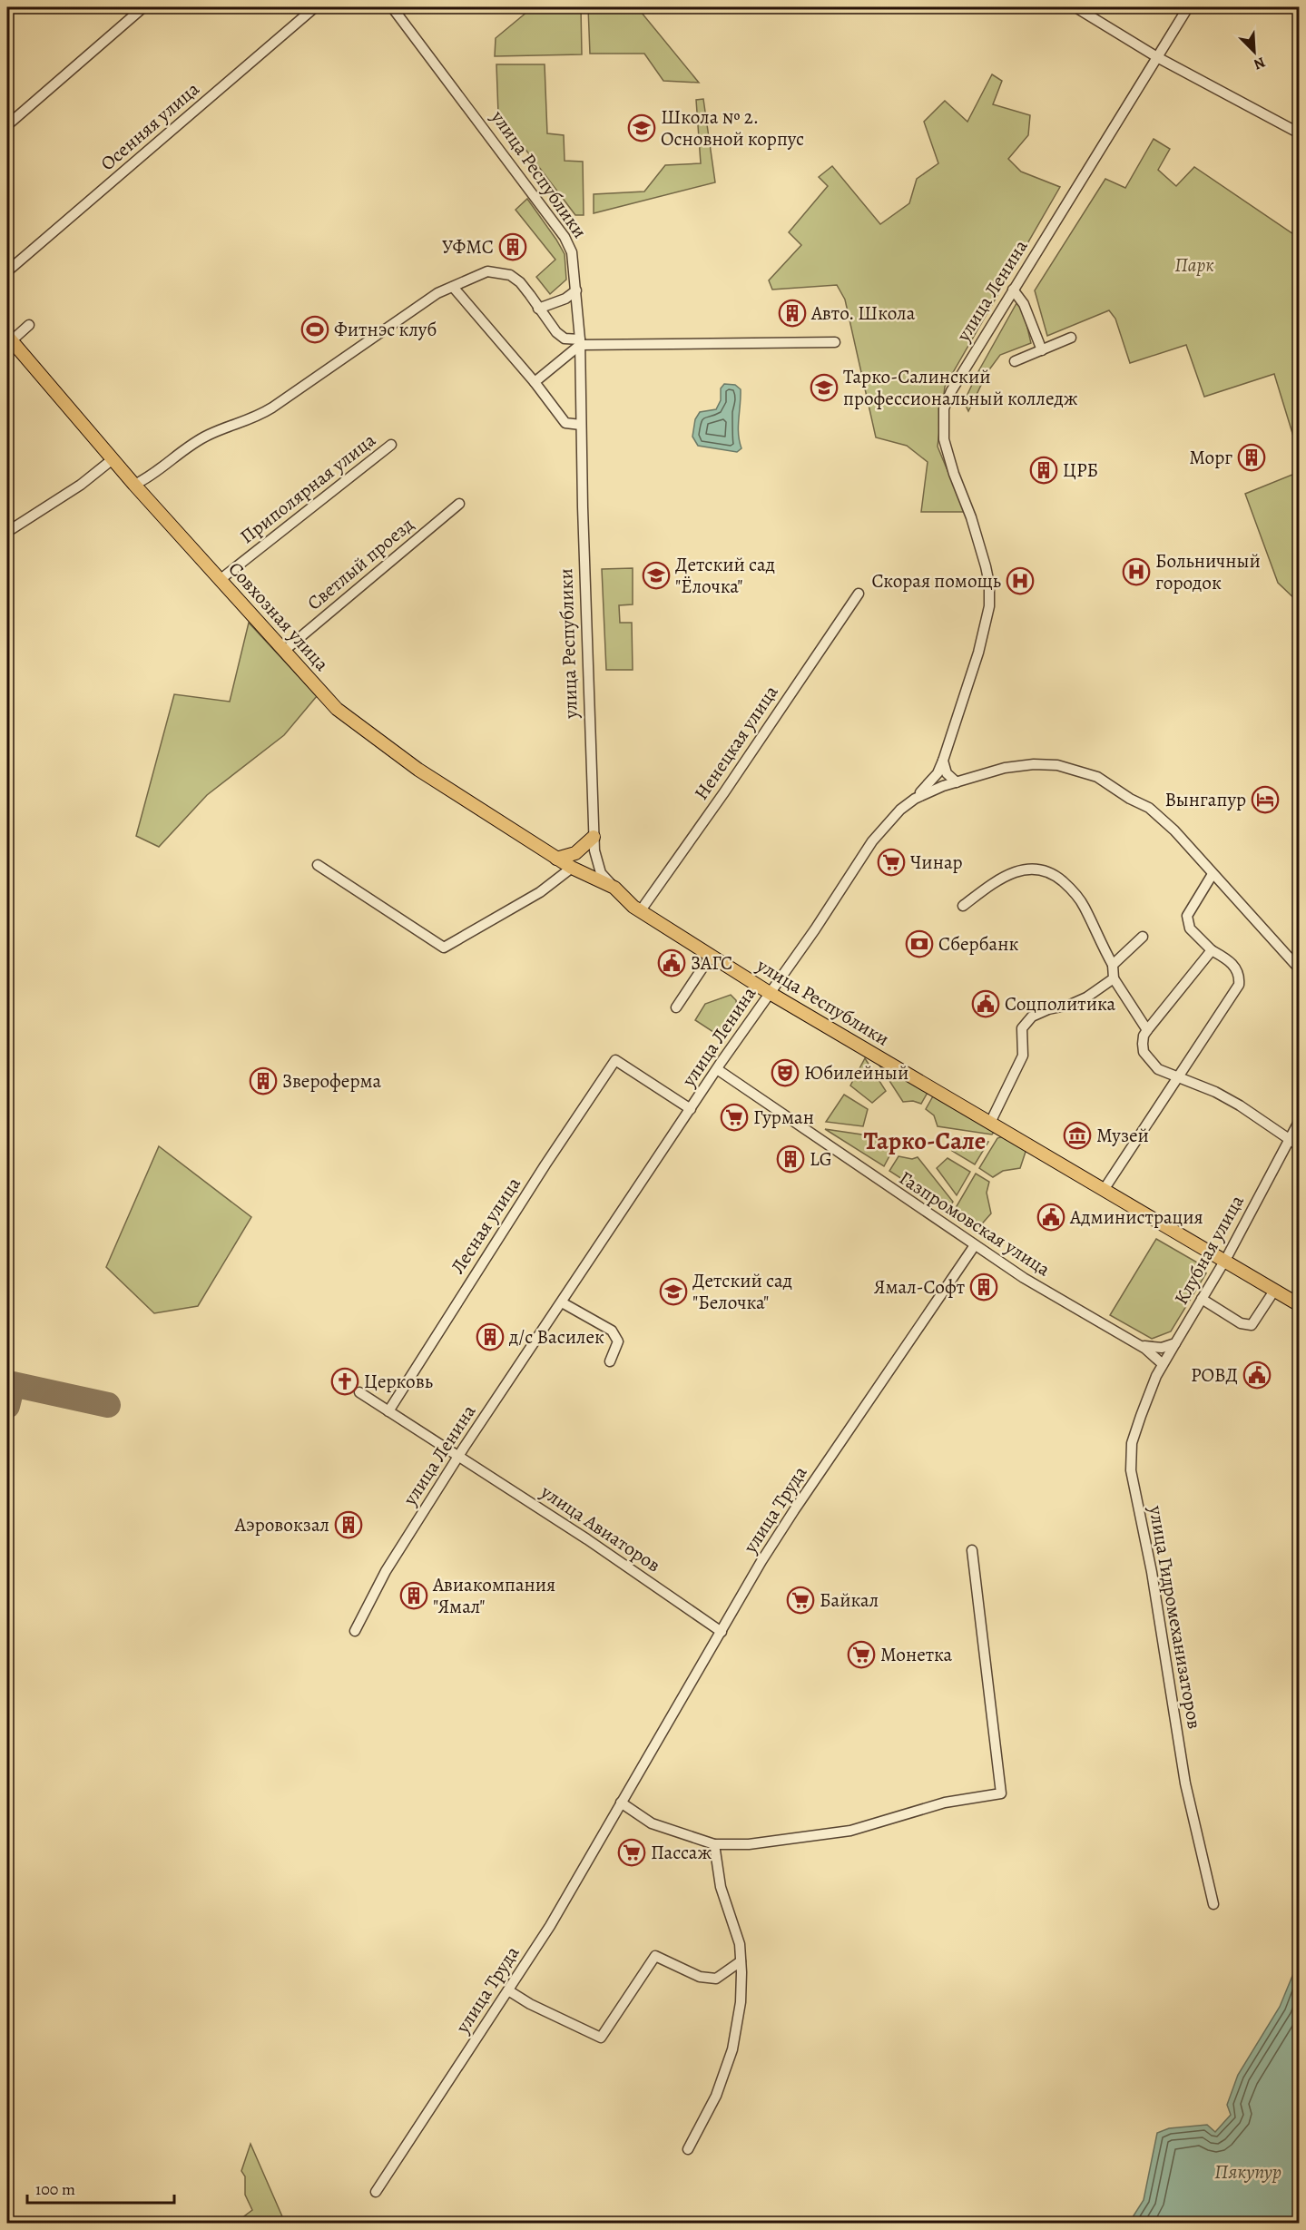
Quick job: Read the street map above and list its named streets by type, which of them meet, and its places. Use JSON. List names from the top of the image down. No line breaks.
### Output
{"streets":{"main road":["улица Республики","Совхозная улица"],"street":["Осенняя улица","улица Ленина","Приполярная улица","Светлый проезд","Ненецкая улица","Газпромовская улица","Лесная улица","Клубная улица","улица Труда","улица Авиаторов","улица Гидромеханизаторов"]},"crossings":[["улица Республики","улица Ленина"],["улица Республики","Совхозная улица"],["улица Республики","Ненецкая улица"],["улица Республики","Клубная улица"],["улица Ленина","Газпромовская улица"],["улица Ленина","Лесная улица"],["улица Ленина","улица Авиаторов"],["Приполярная улица","Совхозная улица"],["Светлый проезд","Совхозная улица"],["Газпромовская улица","улица Труда"],["Газпромовская улица","улица Гидромеханизаторов"],["Лесная улица","улица Авиаторов"],["Клубная улица","улица Гидромеханизаторов"],["улица Труда","улица Авиаторов"]],"districts":["Тарко-Сале"],"water":["Пякупур"],"parks":["Парк"],"places":{"school or university":["Школа № 2. Основной корпус","Тарко-Салинский профессиональный колледж","Детский сад \"Ёлочка\"","Детский сад \"Белочка\""],"building":["УФМС","Авто. Школа","Морг","ЦРБ","Звероферма","LG","Ямал-Софт","д/с Василек","Аэровокзал","Авиакомпания \"Ямал\""],"sports":["Фитнэс клуб"],"hospital":["Больничный городок","Скорая помощь"],"hotel":["Вынгапур"],"supermarket":["Чинар","Гурман","Байкал","Монетка","Пассаж"],"bank":["Сбербанк"],"public building":["ЗАГС","Соцполитика","Администрация","РОВД"],"theatre":["Юбилейный"],"museum":["Музей"],"church":["Церковь"]},"scale_bar":"100 m","north":"bottom right"}
